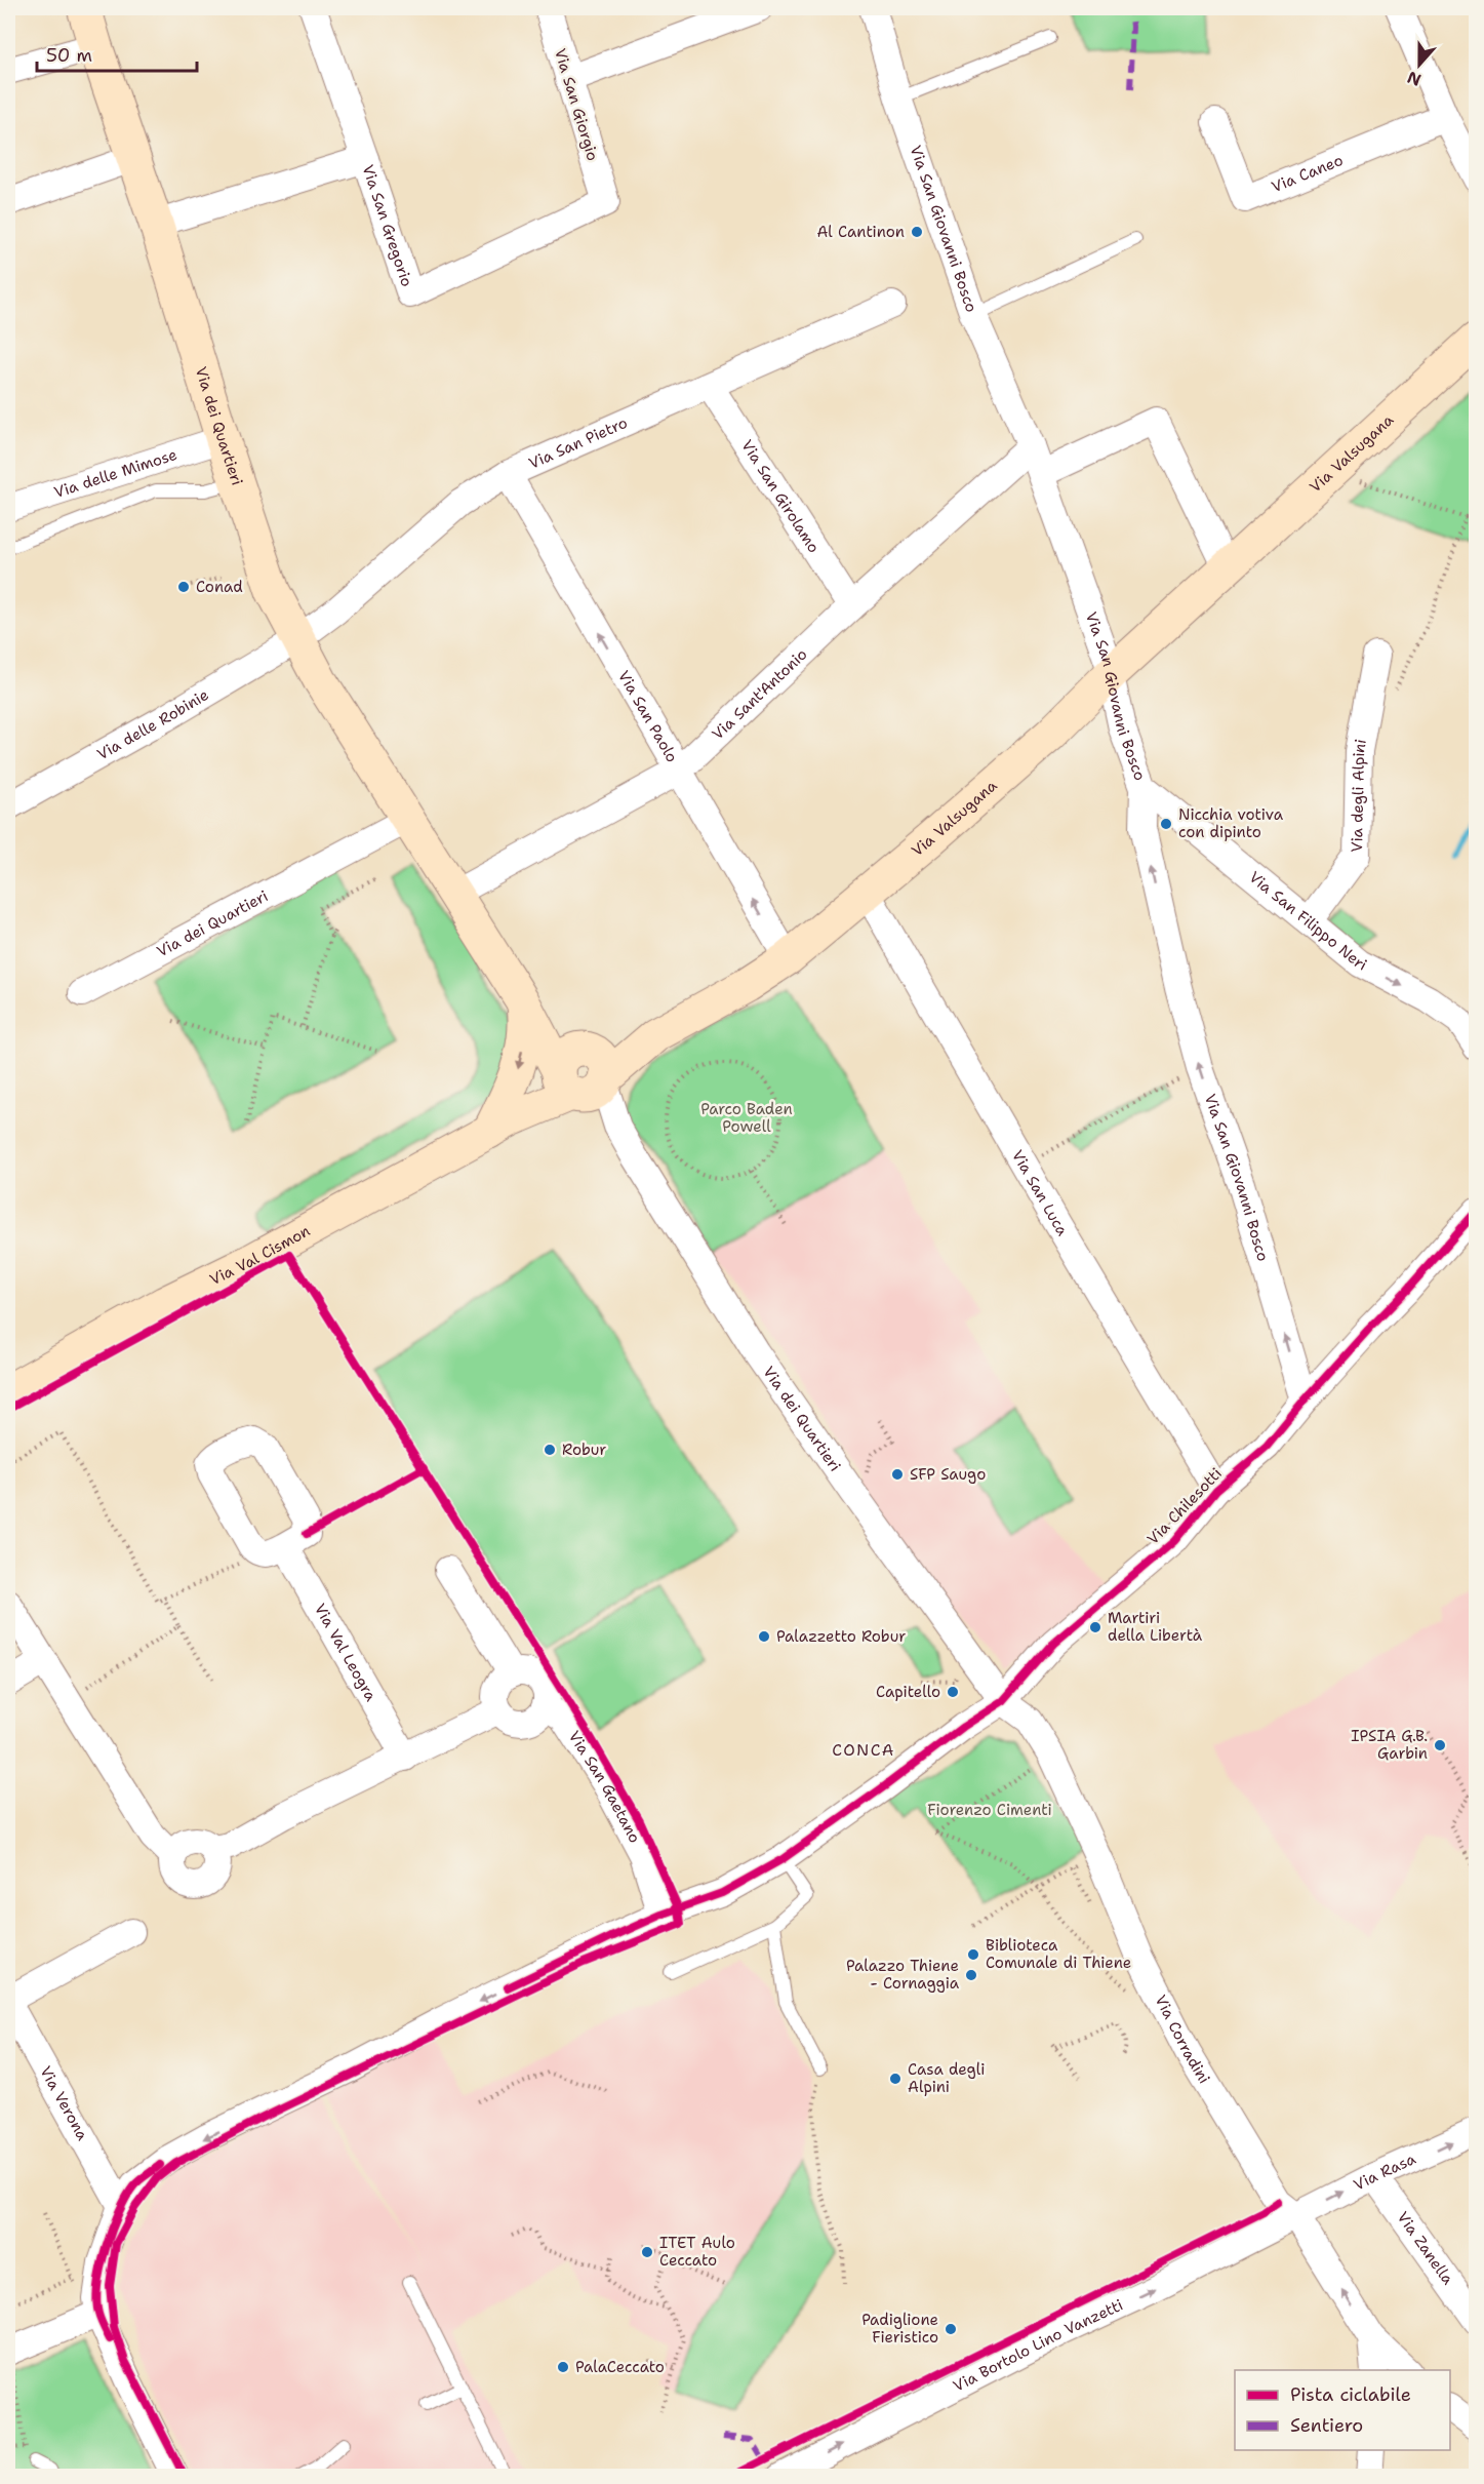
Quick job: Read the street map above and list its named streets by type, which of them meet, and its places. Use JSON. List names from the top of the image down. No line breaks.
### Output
{"streets":{"main road":["Via dei Quartieri","Via Valsugana","Via Val Cismon"],"street":["Via San Giorgio","Via Caneo","Via San Gregorio","Via San Giovanni Bosco","Via San Pietro","Via delle Mimose","Via San Girolamo","Via Sant'Antonio","Via San Paolo","Via delle Robinie","Via degli Alpini","Via San Filippo Neri","Via San Luca","Via Chilesotti","Via Val Leogra","Via San Gaetano","Via Corradini","Via Verona","Via Rasa","Via Zanella","Via Bortolo Lino Vanzetti"]},"crossings":[["Via San Giorgio","Via San Gregorio"],["Via San Gregorio","Via dei Quartieri"],["Via San Giovanni Bosco","Via Valsugana"],["Via San Giovanni Bosco","Via Sant'Antonio"],["Via San Giovanni Bosco","Via San Filippo Neri"],["Via San Giovanni Bosco","Via Chilesotti"],["Via dei Quartieri","Via San Pietro"],["Via dei Quartieri","Via Valsugana"],["Via dei Quartieri","Via delle Mimose"],["Via dei Quartieri","Via Sant'Antonio"],["Via dei Quartieri","Via delle Robinie"],["Via dei Quartieri","Via Val Cismon"],["Via dei Quartieri","Via Chilesotti"],["Via dei Quartieri","Via Corradini"],["Via San Pietro","Via San Girolamo"],["Via San Pietro","Via San Paolo"],["Via San Pietro","Via delle Robinie"],["Via Valsugana","Via San Paolo"],["Via Valsugana","Via San Luca"],["Via Valsugana","Via Val Cismon"],["Via San Girolamo","Via Sant'Antonio"],["Via Sant'Antonio","Via San Paolo"],["Via degli Alpini","Via San Filippo Neri"],["Via San Luca","Via Chilesotti"],["Via Chilesotti","Via Corradini"],["Via Corradini","Via Rasa"],["Via Corradini","Via Bortolo Lino Vanzetti"],["Via Rasa","Via Zanella"],["Via Rasa","Via Bortolo Lino Vanzetti"]],"one_way":["Via San Giovanni Bosco","Via San Paolo","Via San Filippo Neri","Via Rasa","Via Bortolo Lino Vanzetti"],"districts":["CONCA"],"parks":["Parco Baden Powell","Fiorenzo Cimenti"],"places":["Al Cantinon","Conad","Nicchia votiva con dipinto","Robur","SFP Saugo","Martiri della Libertà","Palazzetto Robur","Capitello","IPSIA G.B. Garbin","Biblioteca Comunale di Thiene","Palazzo Thiene - Cornaggia","Casa degli Alpini","ITET Aulo Ceccato","Padiglione Fieristico","PalaCeccato"],"legend":["Pista ciclabile","Sentiero"],"scale_bar":"50 m","north":"bottom"}
